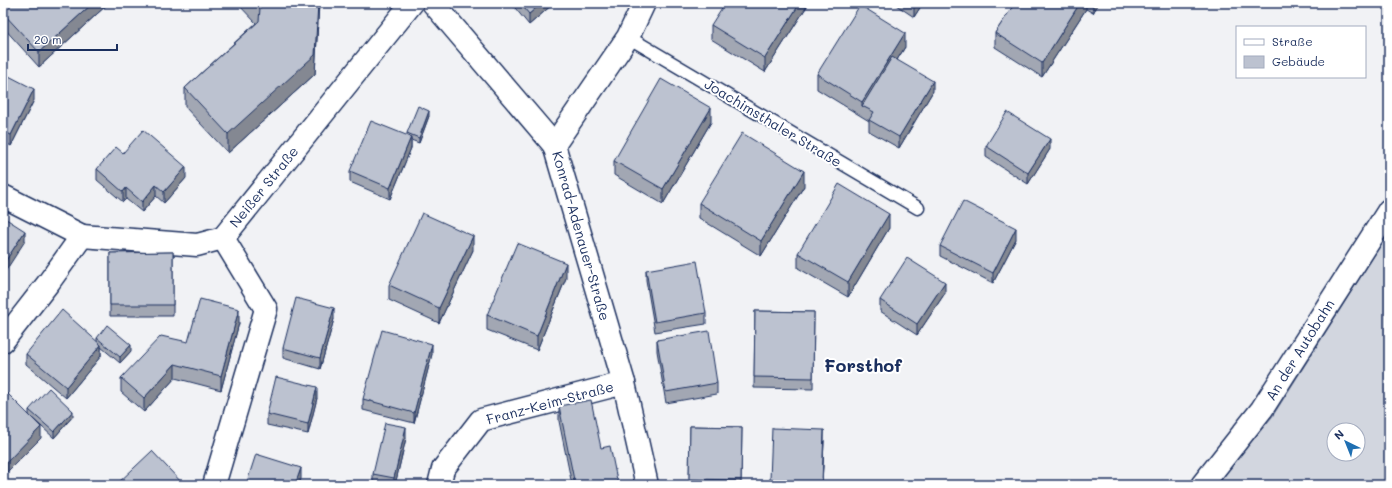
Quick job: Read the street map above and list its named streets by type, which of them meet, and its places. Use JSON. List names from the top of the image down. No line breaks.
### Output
{"streets":{"street":["Neißer Straße","Konrad-Adenauer-Straße","An der Autobahn","Franz-Keim-Straße"],"lane":["Joachimsthaler Straße"]},"crossings":[["Konrad-Adenauer-Straße","Franz-Keim-Straße"]],"districts":["Forsthof"],"legend":["Straße","Gebäude"],"scale_bar":"20 m","north":"top left"}
